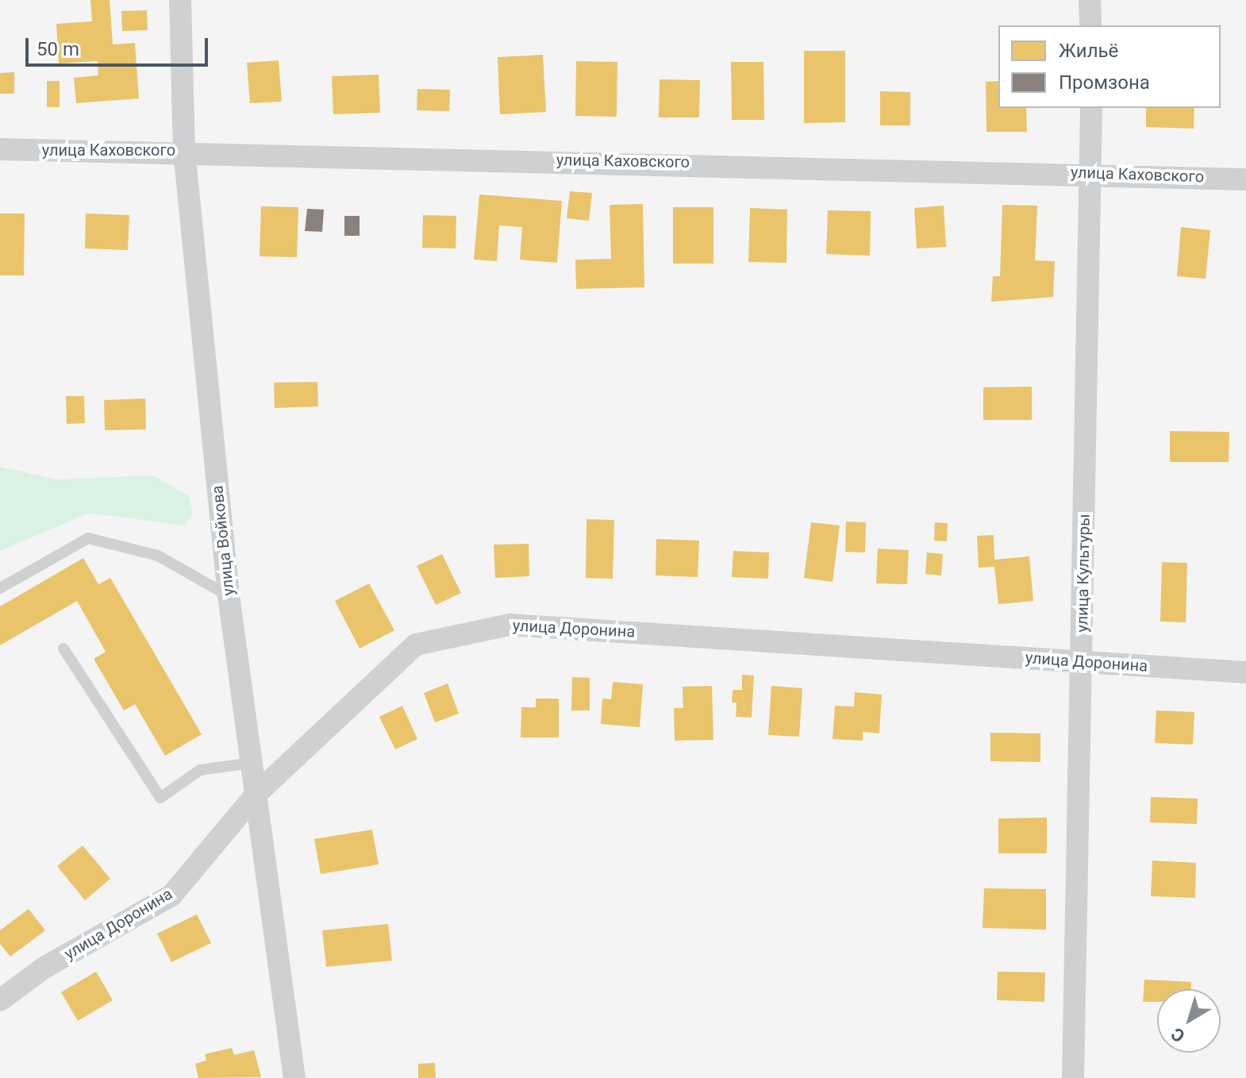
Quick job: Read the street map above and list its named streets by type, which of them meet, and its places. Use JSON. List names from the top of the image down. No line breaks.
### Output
{"streets":{"street":["улица Каховского","улица Войкова","улица Культуры","улица Доронина"]},"crossings":[["улица Каховского","улица Войкова"],["улица Каховского","улица Культуры"],["улица Войкова","улица Доронина"],["улица Культуры","улица Доронина"]],"legend":["Жильё","Промзона"],"scale_bar":"50 m","north":"bottom left"}
